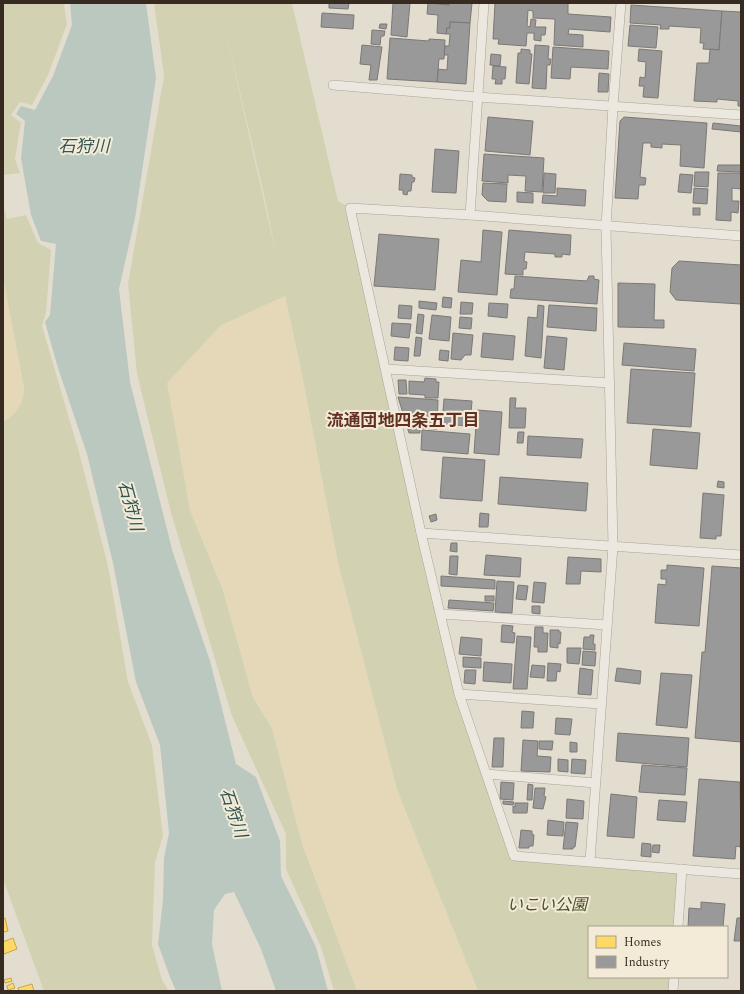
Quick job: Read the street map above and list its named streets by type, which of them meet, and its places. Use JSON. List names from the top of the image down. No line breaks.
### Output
{"districts":["流通団地四条五丁目"],"water":["石狩川"],"parks":["いこい公園"],"legend":["Homes","Industry"]}
